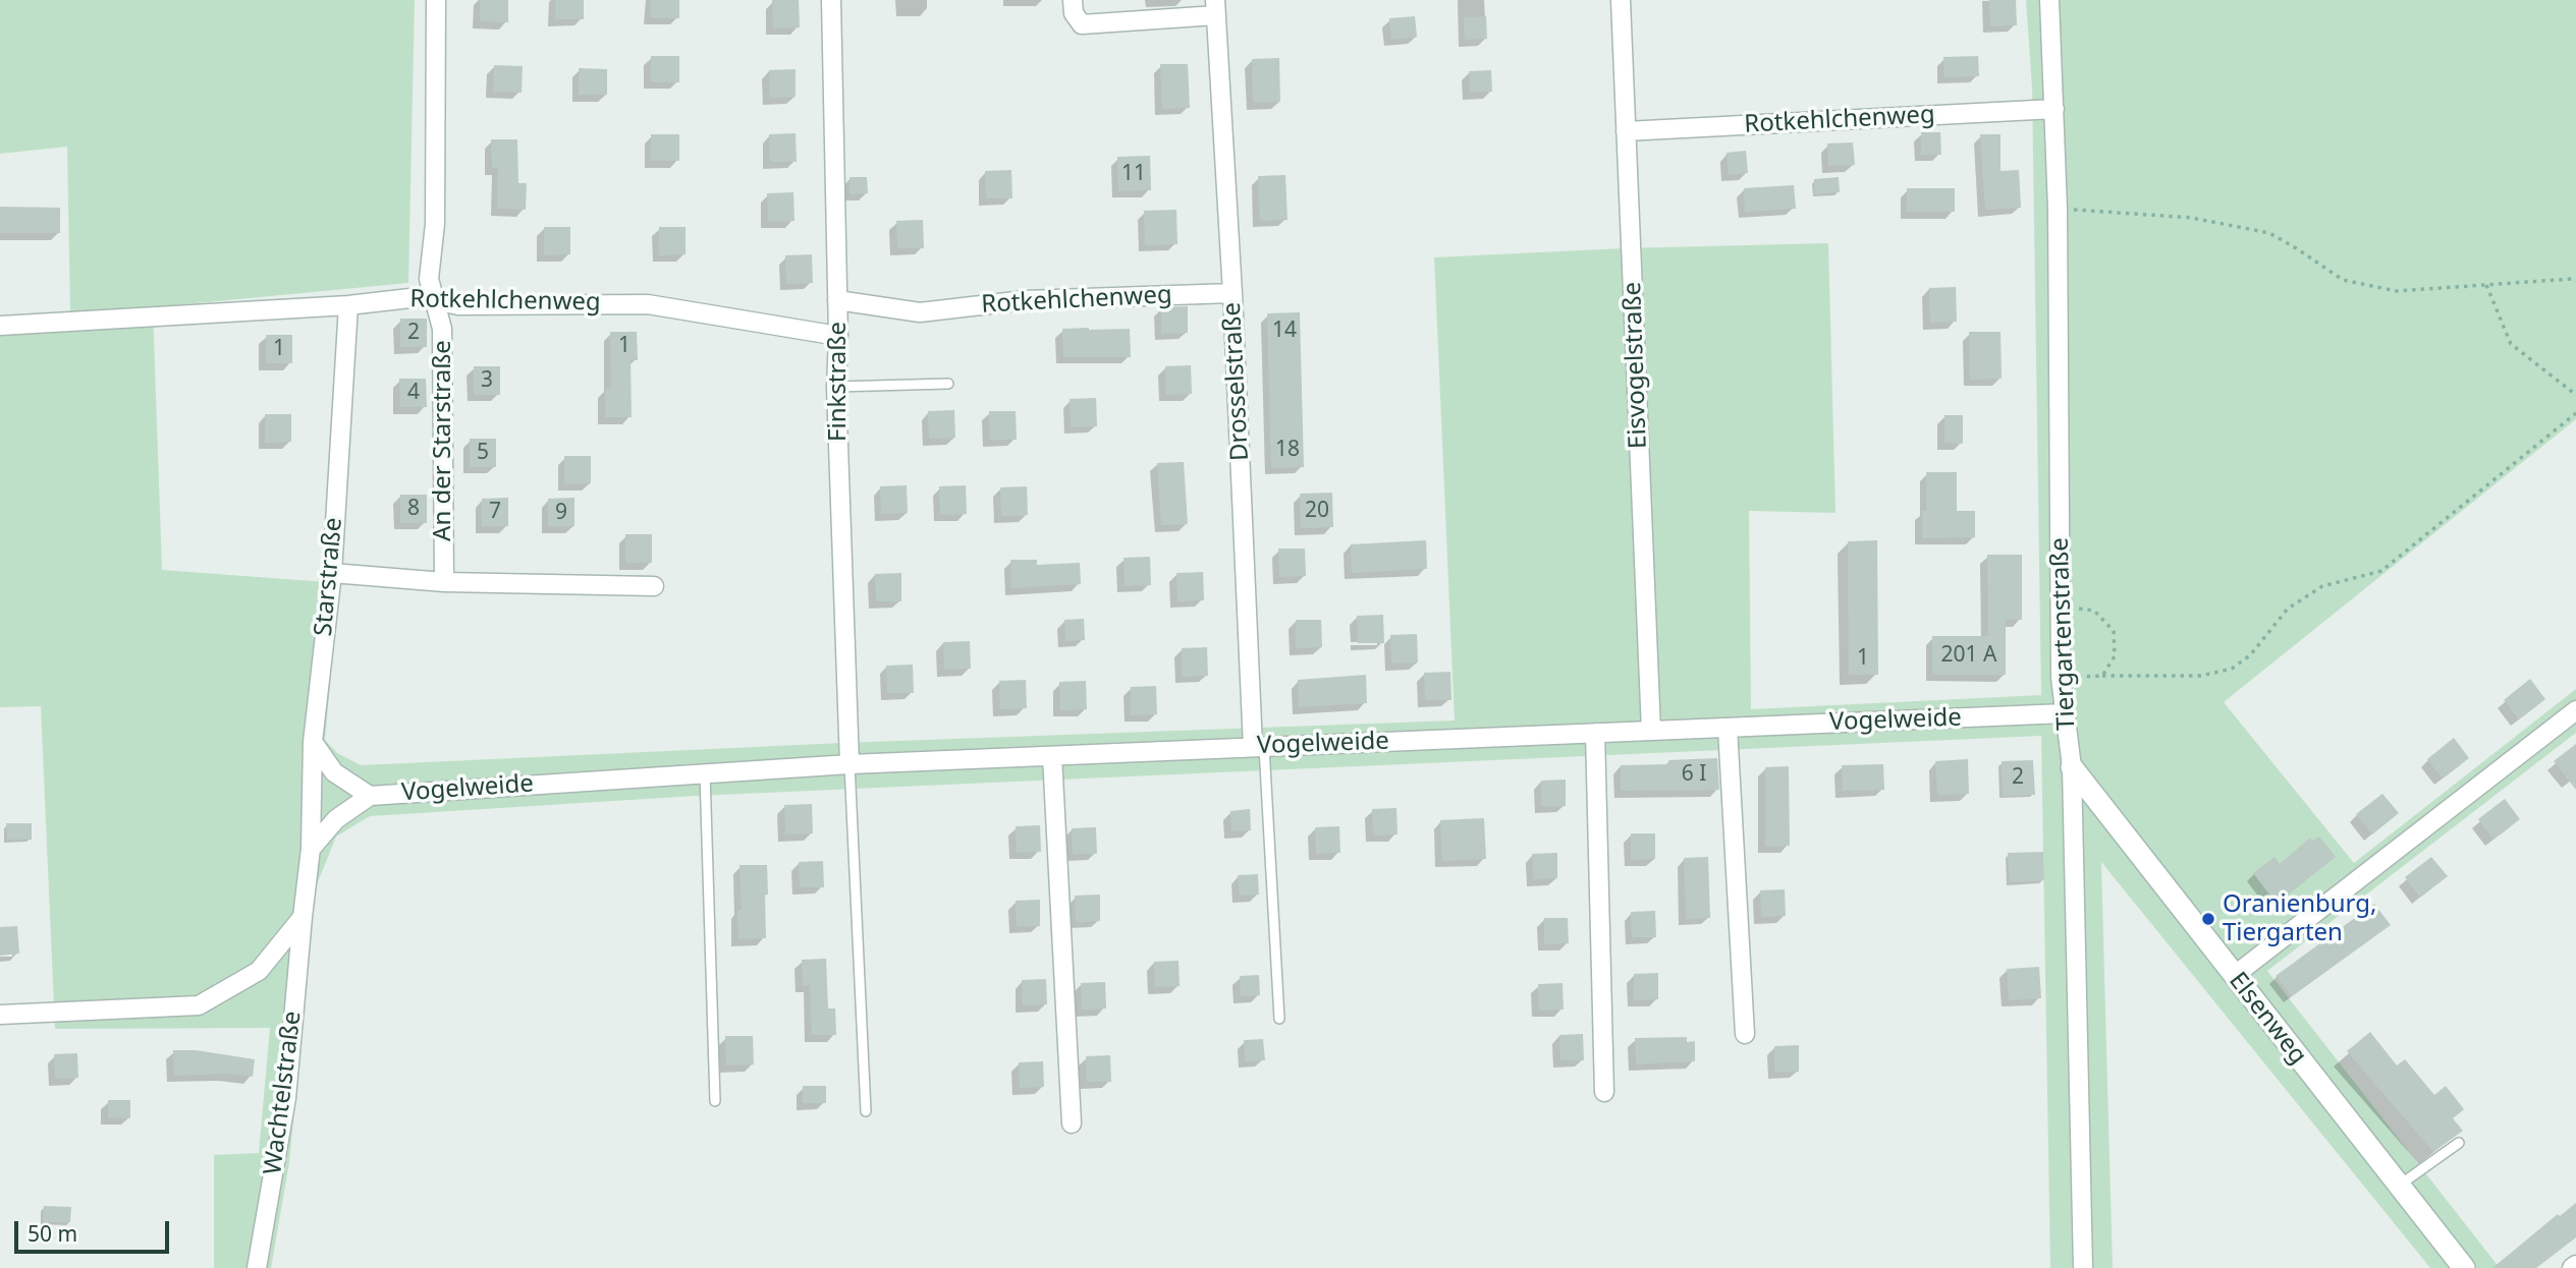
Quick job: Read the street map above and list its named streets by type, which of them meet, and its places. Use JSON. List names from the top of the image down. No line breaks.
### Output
{"streets":{"street":["Rotkehlchenweg","Eisvogelstraße","Finkstraße","Drosselstraße","An der Starstraße","Starstraße","Tiergartenstraße","Vogelweide","Elsenweg","Wachtelstraße"]},"crossings":[["Rotkehlchenweg","Eisvogelstraße"],["Rotkehlchenweg","Finkstraße"],["Rotkehlchenweg","Drosselstraße"],["Rotkehlchenweg","An der Starstraße"],["Rotkehlchenweg","Starstraße"],["Rotkehlchenweg","Tiergartenstraße"],["Eisvogelstraße","Vogelweide"],["Finkstraße","Vogelweide"],["Drosselstraße","Vogelweide"],["Starstraße","Vogelweide"],["Tiergartenstraße","Vogelweide"],["Tiergartenstraße","Elsenweg"]],"places":["Oranienburg, Tiergarten"],"house_numbers":["11","14","2","1","1","3","4","18","5","8","20","7","9","201 A","1","6 I","2"],"scale_bar":"50 m"}
